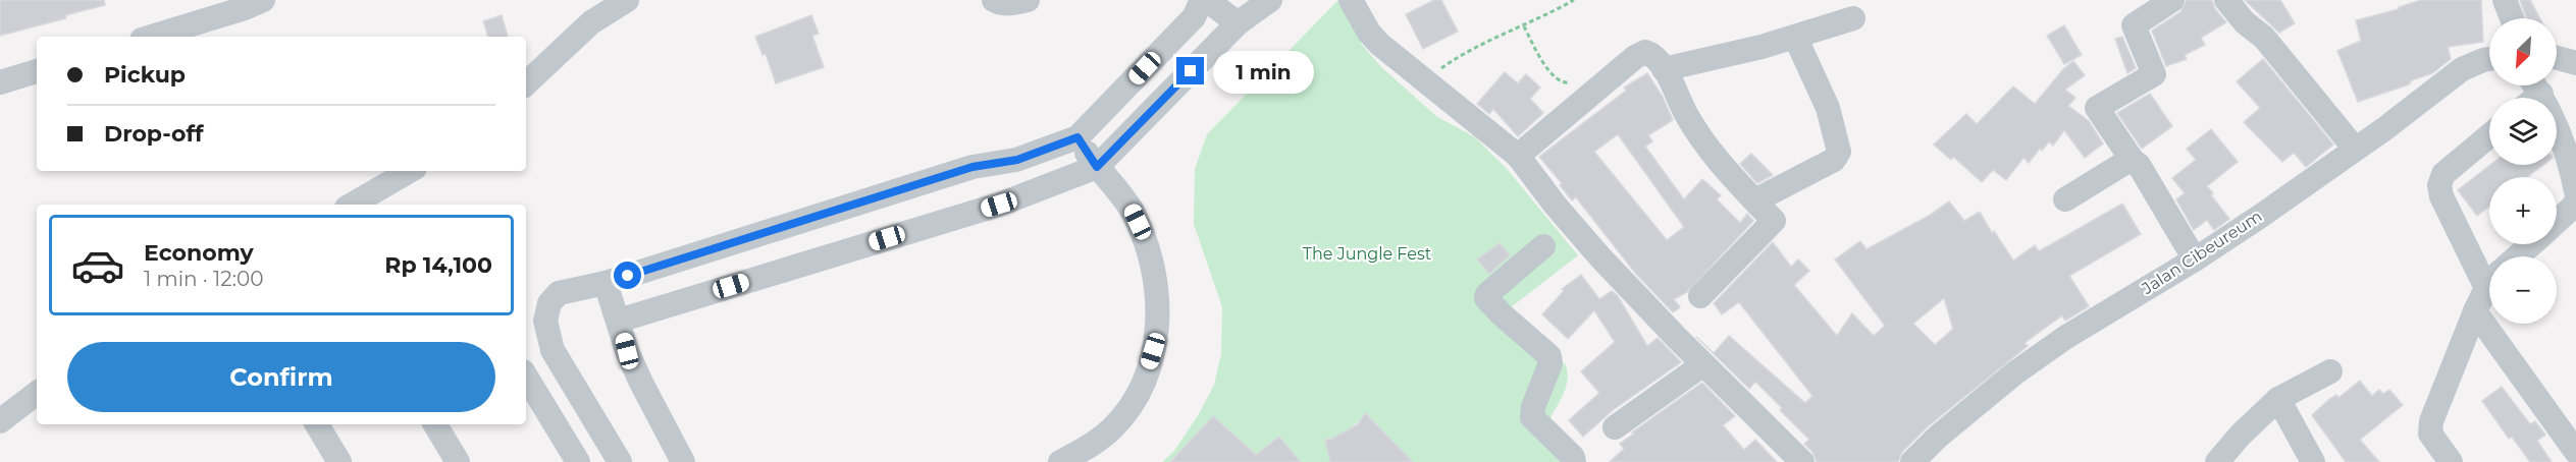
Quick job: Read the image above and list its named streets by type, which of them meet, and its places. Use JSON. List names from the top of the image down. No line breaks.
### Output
{"streets":{"street":["Jalan Cibeureum"]},"parks":["The Jungle Fest"],"north":"bottom left","page":{"map_buttons":["+","−"],"banner":["Pickup","Drop-off"],"bubble":"1 min","list":[{"name":"Economy","note":"1 min · 12:00","value":"Rp 14,100"}],"buttons":"Confirm"}}
